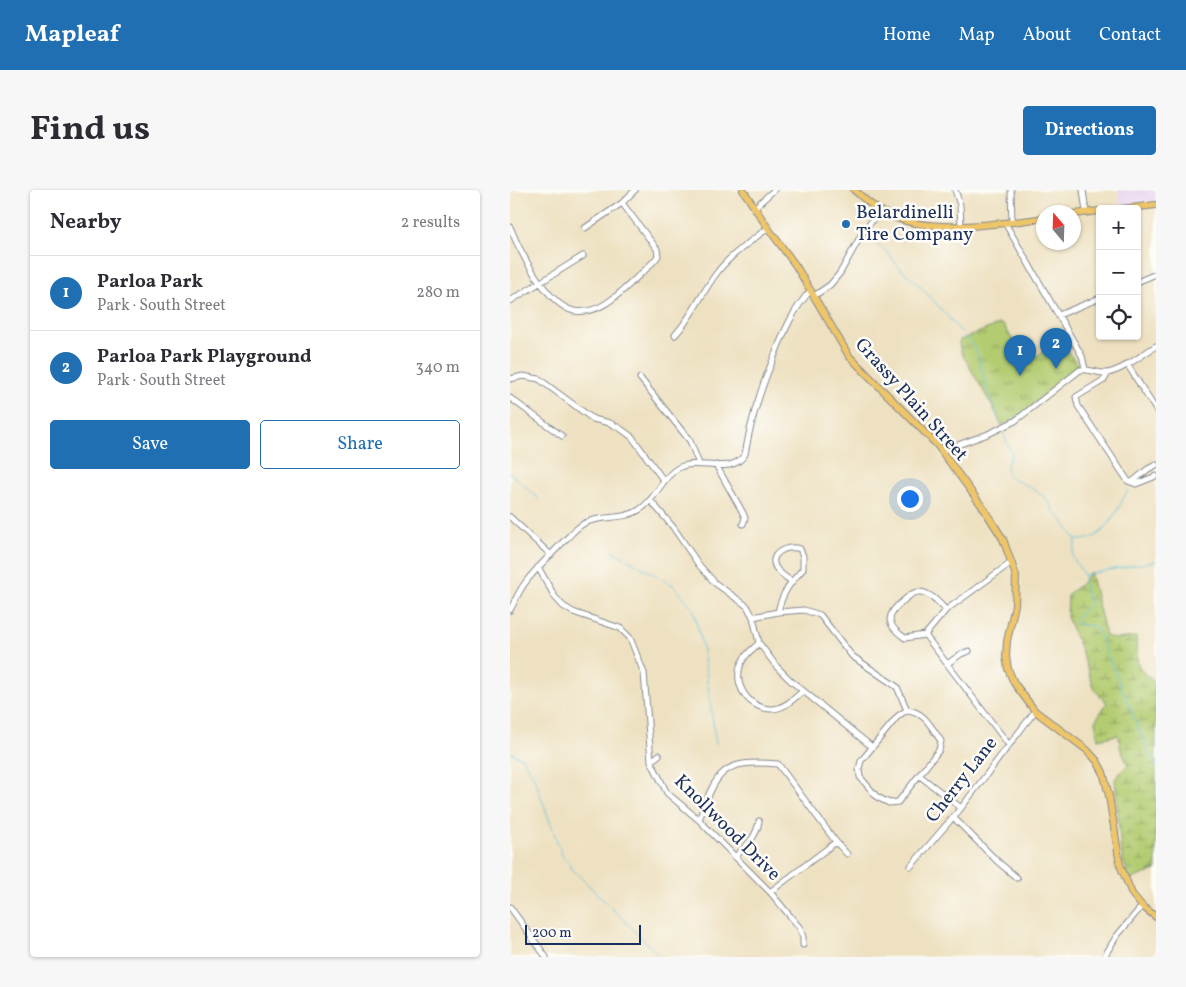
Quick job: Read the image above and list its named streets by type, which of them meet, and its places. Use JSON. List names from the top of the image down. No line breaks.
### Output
{"streets":{"main road":["Grassy Plain Street"],"street":["Cherry Lane","Knollwood Drive"]},"crossings":[["Grassy Plain Street","Cherry Lane"]],"places":["Belardinelli Tire Company"],"scale_bar":"200 m","north":"top","page":{"header":"Mapleaf","nav":["Home","Map","About","Contact"],"title":"Find us","buttons":["Directions",["Save","Share"]],"heading":["Nearby","2 results"],"map_buttons":["+","−"],"list":[{"mark":"1","name":"Parloa Park","note":"Park · South Street","value":"280 m"},{"mark":"2","name":"Parloa Park Playground","note":"Park · South Street","value":"340 m"}],"pins":["2","1"],"scale":"200 m"}}
